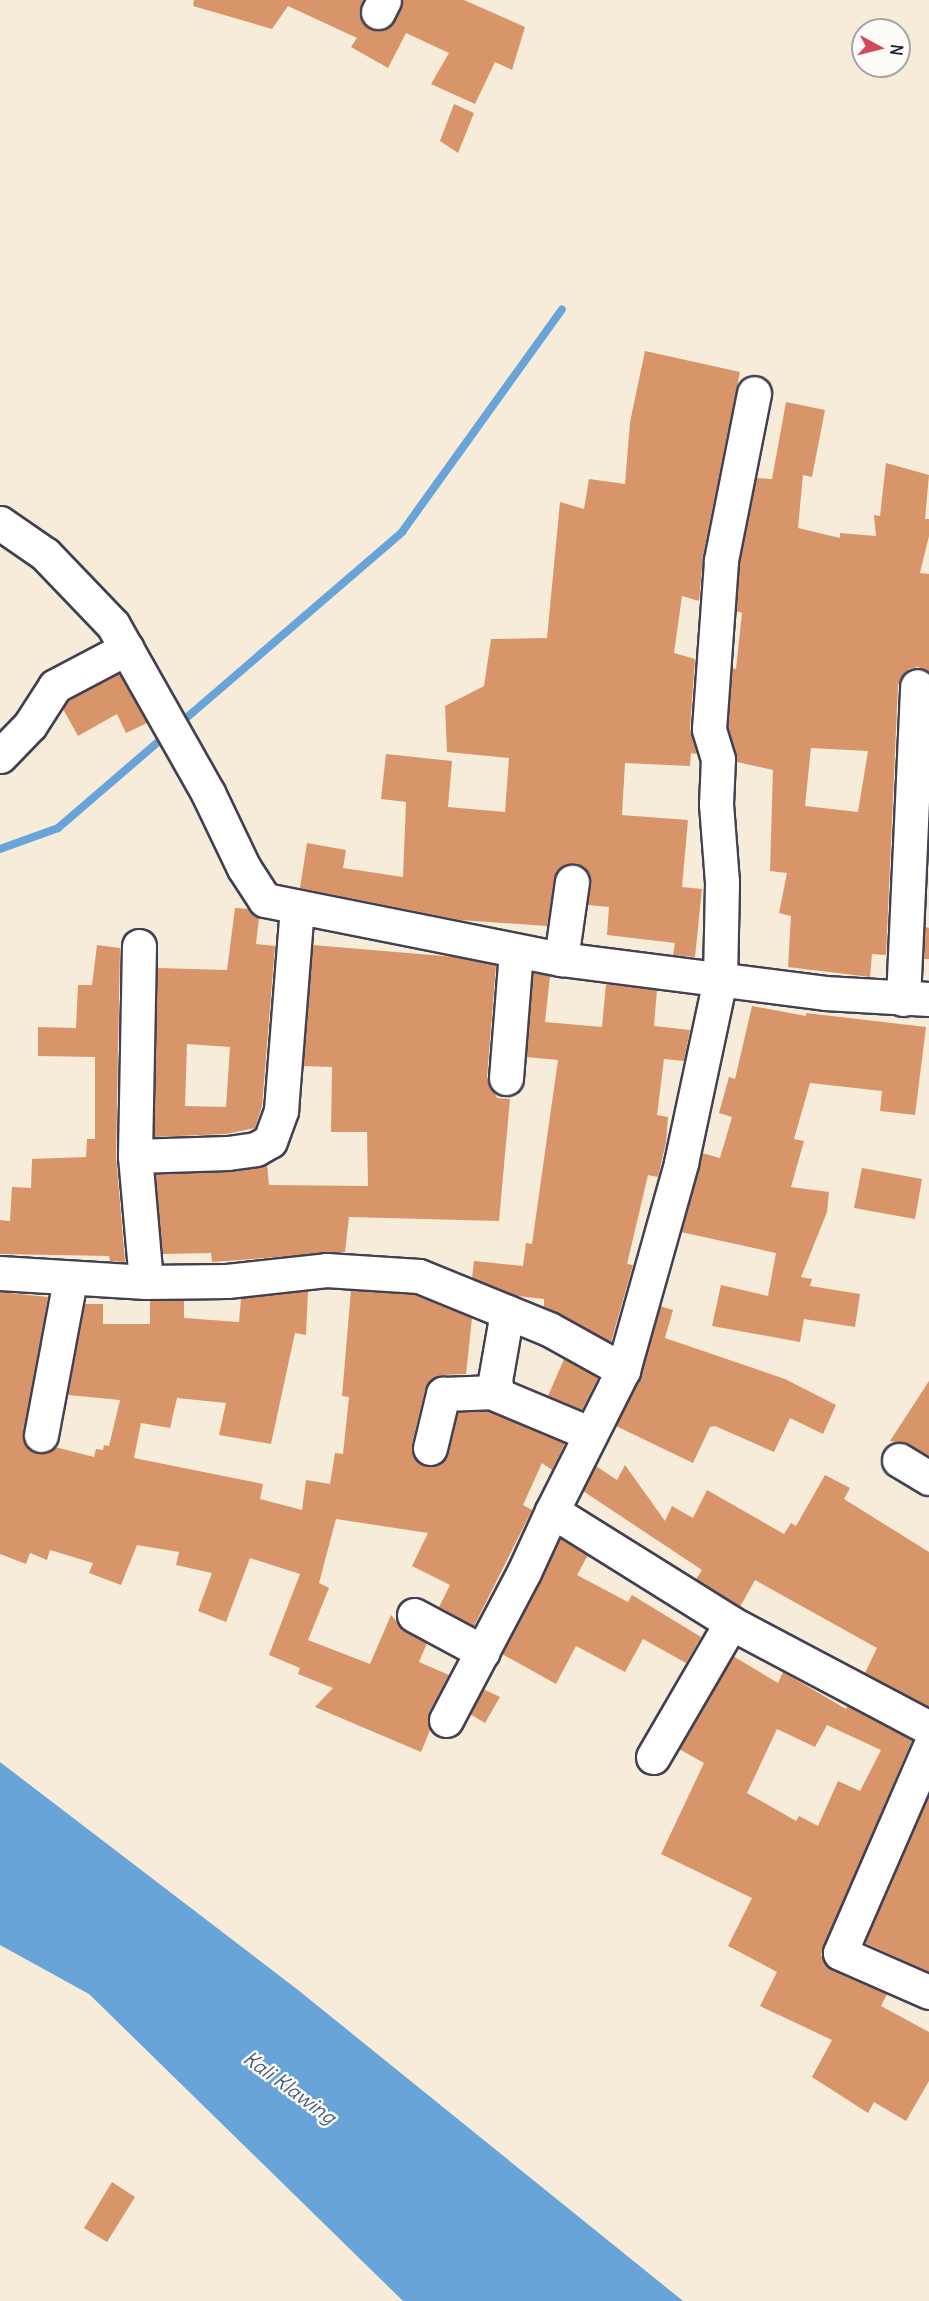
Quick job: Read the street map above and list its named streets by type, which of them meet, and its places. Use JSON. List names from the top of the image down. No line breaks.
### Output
{"water":["Kali Klawing"],"north":"right"}
